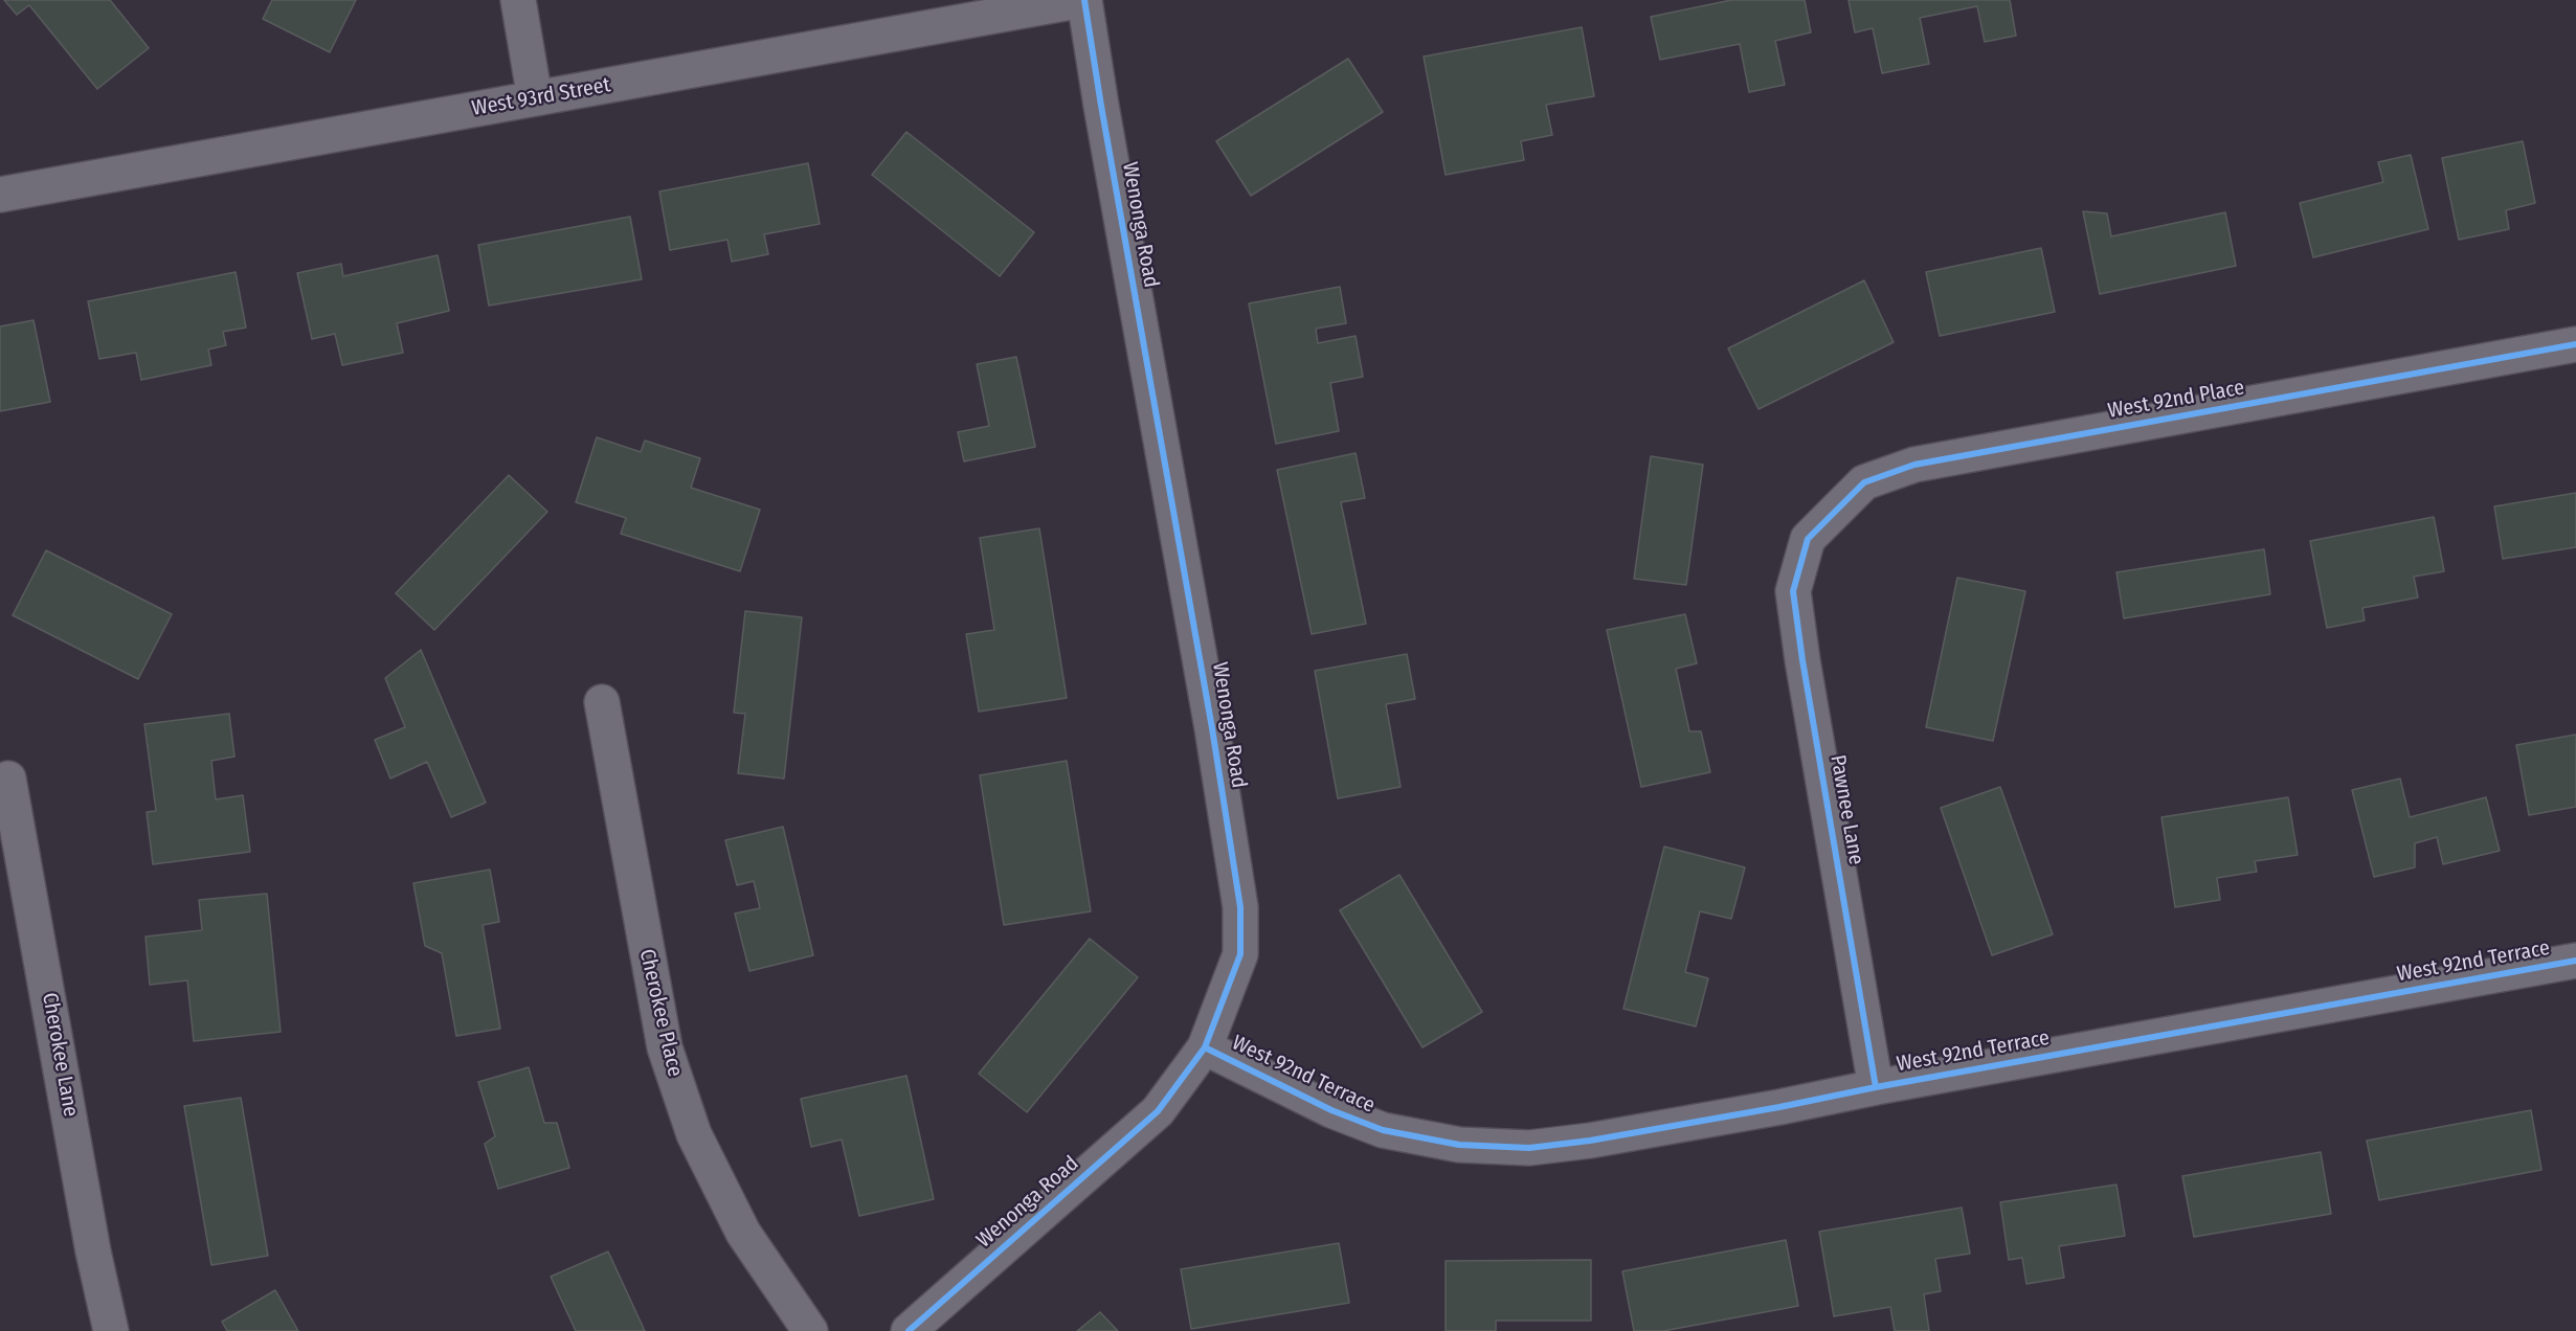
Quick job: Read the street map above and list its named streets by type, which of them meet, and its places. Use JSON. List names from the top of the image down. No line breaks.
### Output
{"streets":{"street":["West 93rd Street","Wenonga Road","West 92nd Place","Pawnee Lane","West 92nd Terrace","Cherokee Place","Cherokee Lane"]},"crossings":[["West 93rd Street","Wenonga Road"],["Wenonga Road","West 92nd Terrace"],["West 92nd Place","Pawnee Lane"],["Pawnee Lane","West 92nd Terrace"]]}
